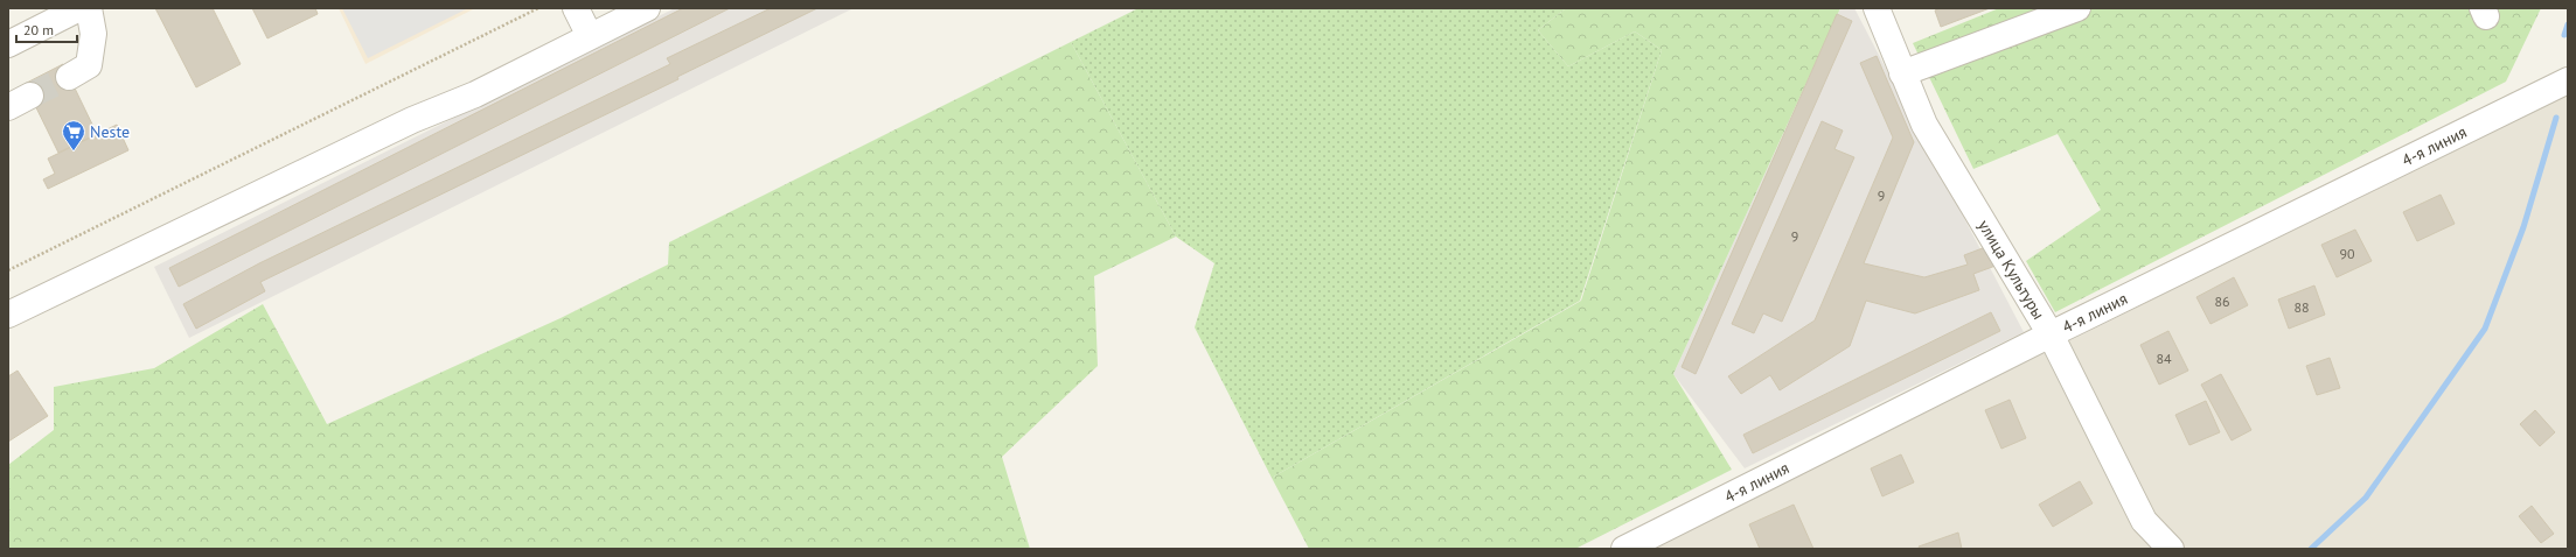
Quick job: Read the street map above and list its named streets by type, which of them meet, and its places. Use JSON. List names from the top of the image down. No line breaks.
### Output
{"streets":{"street":["4-я линия","улица Культуры"]},"crossings":[["4-я линия","улица Культуры"]],"places":{"supermarket":["Neste"]},"house_numbers":["9","9","90","86","88","84"],"scale_bar":"20 m"}
